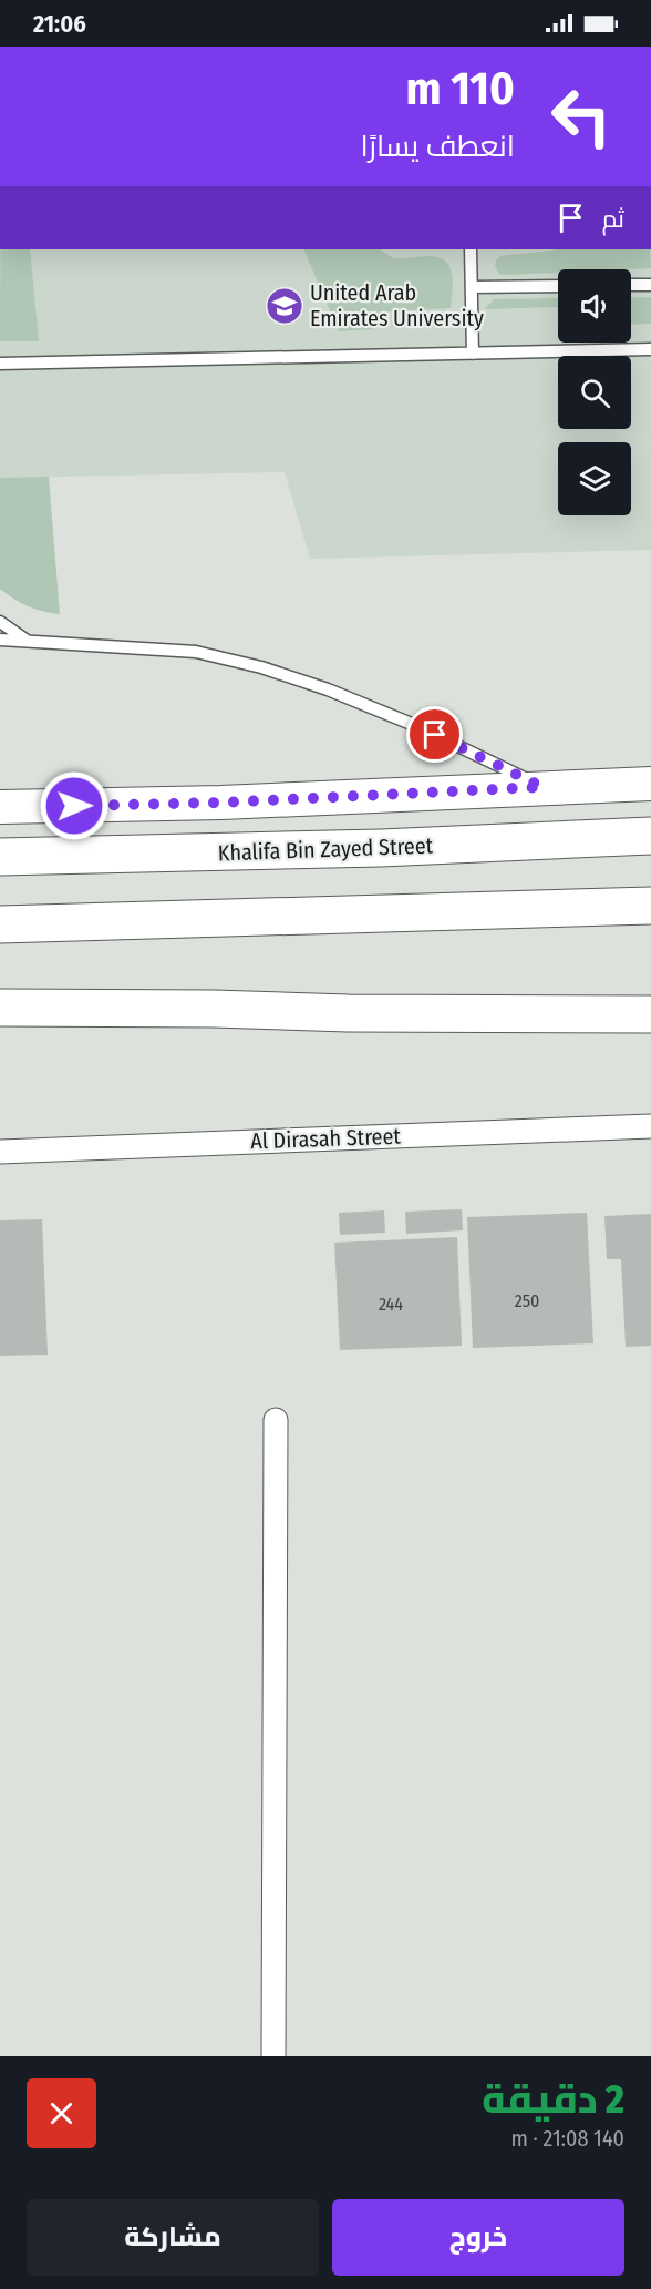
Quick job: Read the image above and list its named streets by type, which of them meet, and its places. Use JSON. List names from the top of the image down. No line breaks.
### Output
{"streets":{"highway":["Khalifa Bin Zayed Street"],"street":["Al Dirasah Street"]},"places":{"school or university":["United Arab Emirates University"]},"house_numbers":["250","244"],"page":{"status":"21:06","turn":["110 m","انعطف يسارًا"],"then":"ثم","heading":["2 دقيقة","140 m · 21:08"],"buttons":["خروج","مشاركة"]}}
